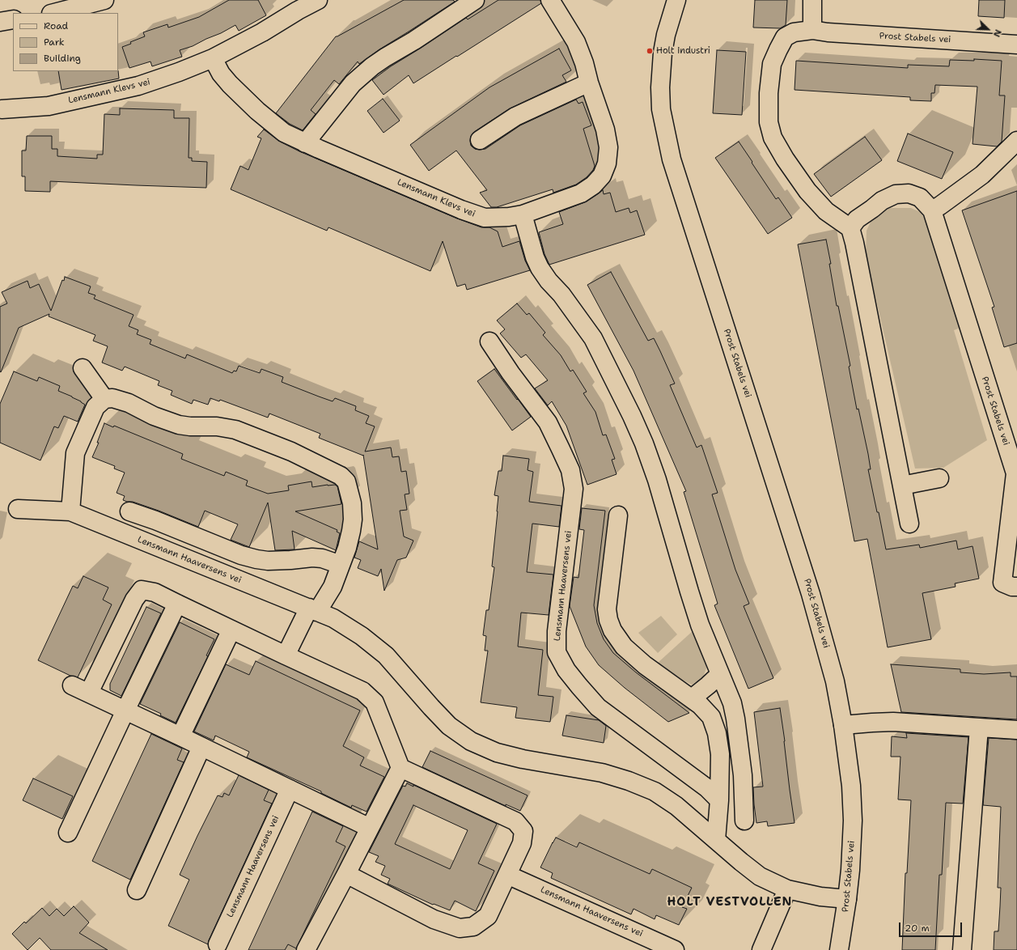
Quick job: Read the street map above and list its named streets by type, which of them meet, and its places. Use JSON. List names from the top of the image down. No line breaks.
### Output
{"streets":{"street":["Prost Stabels vei","Lensmann Klevs vei","Lensmann Haaversens vei"]},"crossings":[["Prost Stabels vei","Lensmann Haaversens vei"]],"districts":["HOLT VESTVOLLEN"],"places":["Holt industri"],"legend":["Road","Park","Building"],"scale_bar":"20 m","north":"bottom right"}
